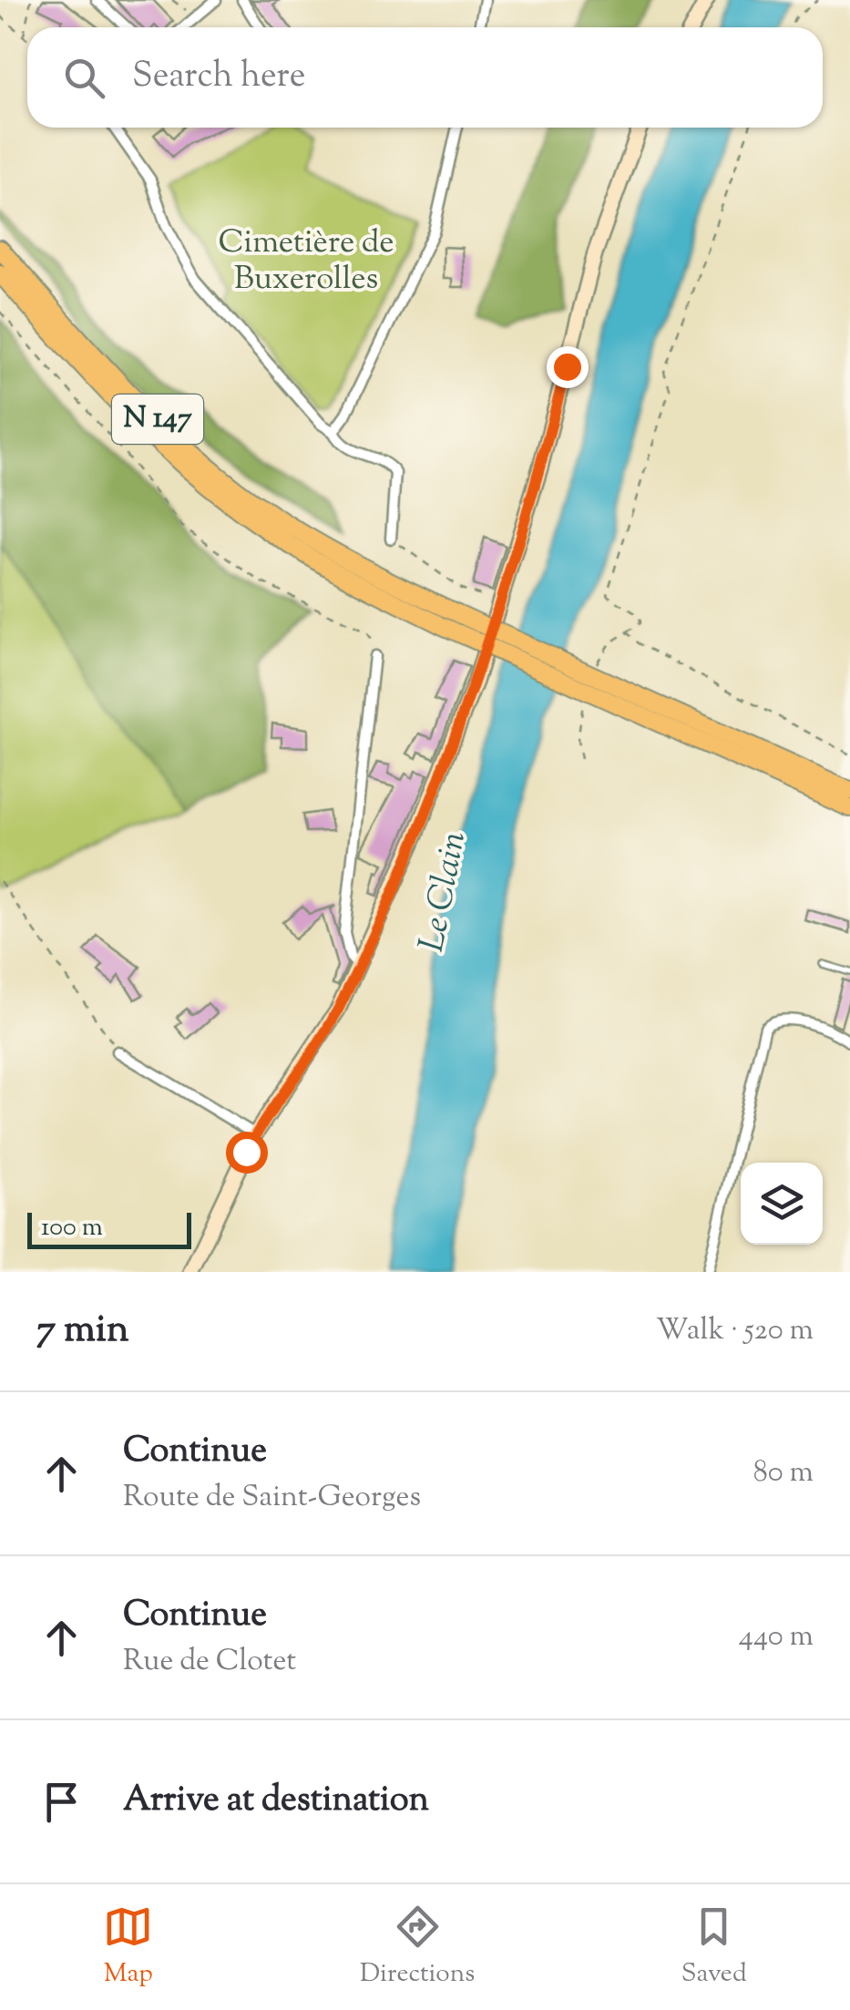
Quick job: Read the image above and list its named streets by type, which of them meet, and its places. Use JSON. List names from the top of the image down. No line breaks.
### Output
{"streets":{"highway":["N 147"]},"water":["Le Clain"],"parks":["Cimetière de Buxerolles"],"scale_bar":"100 m","page":{"search":"Search here","scale":"100 m","heading":["7 min","Walk · 520 m"],"list":[["Continue","Route de Saint-Georges","80 m"],["Continue","Rue de Clotet","440 m"],"Arrive at destination"],"nav":["Map","Directions","Saved"]}}
